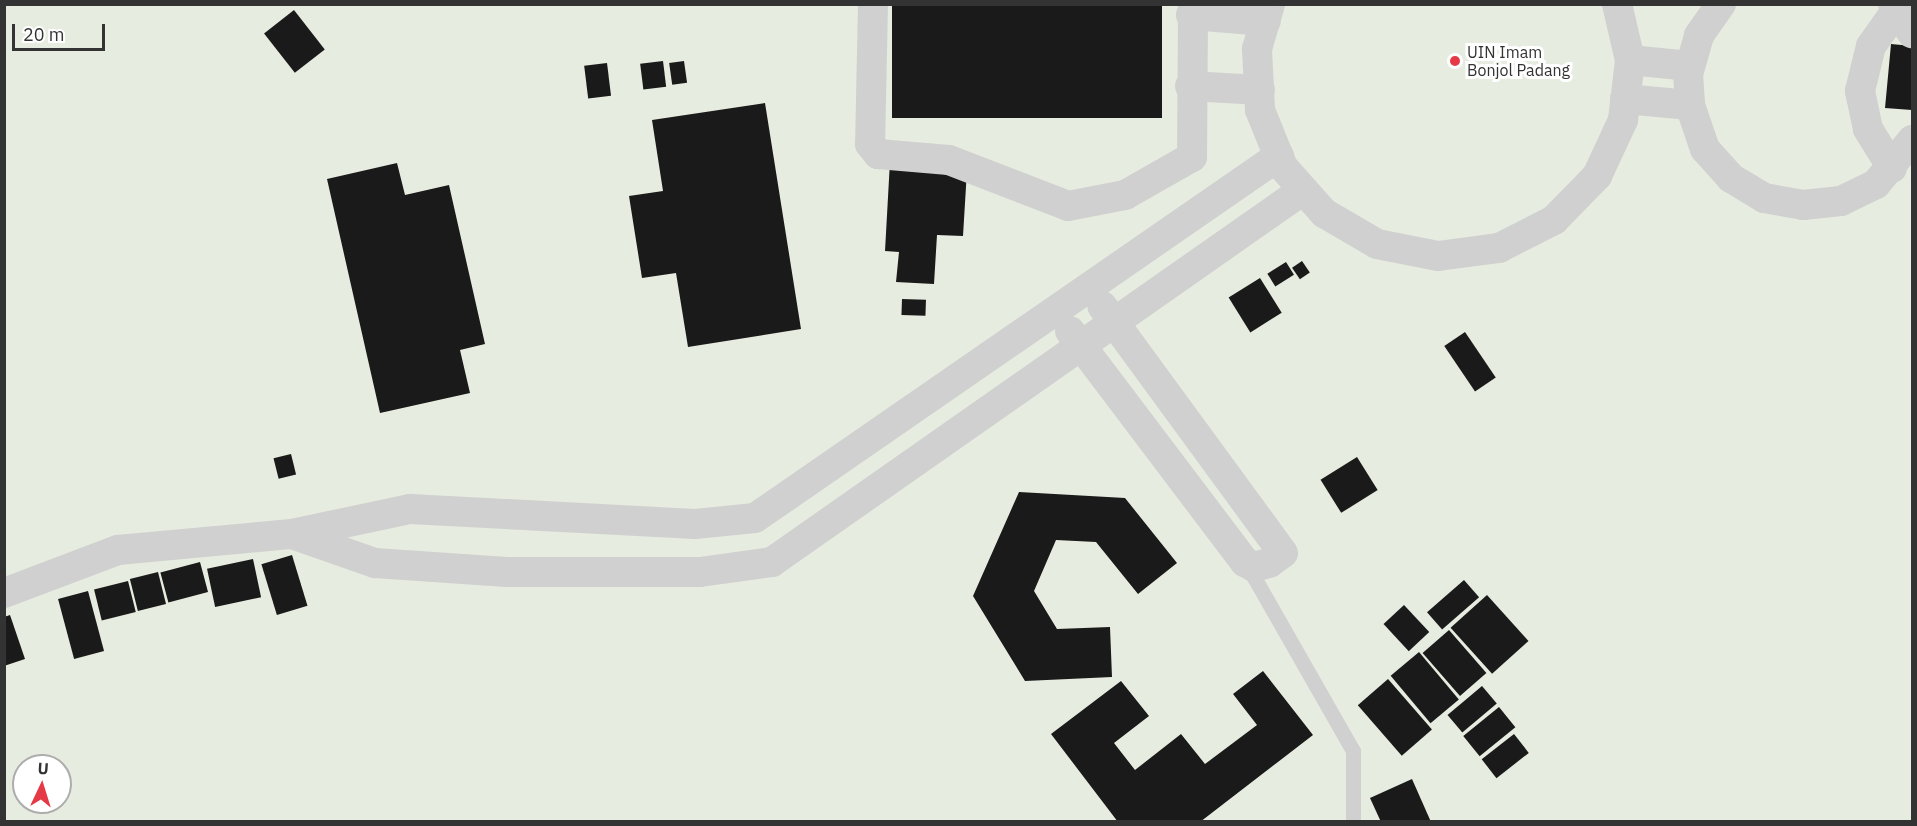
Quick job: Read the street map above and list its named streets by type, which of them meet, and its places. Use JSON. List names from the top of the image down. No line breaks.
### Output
{"places":["UIN Imam Bonjol Padang"],"scale_bar":"20 m","north":"top"}
